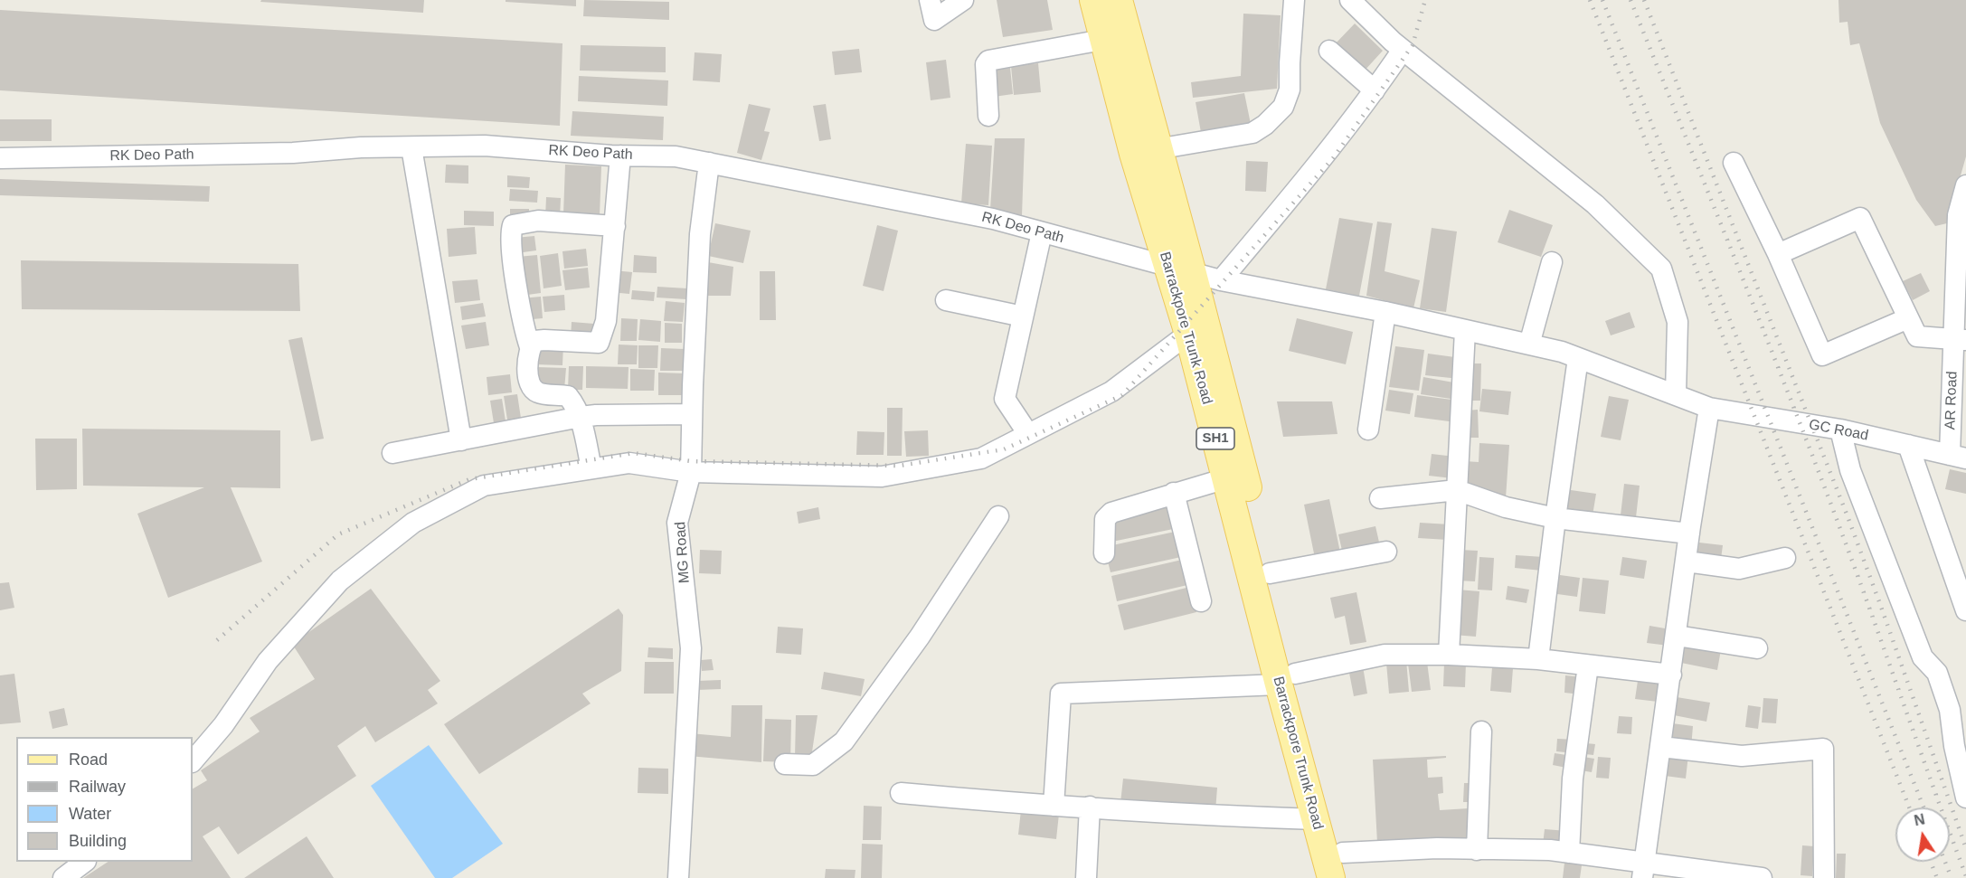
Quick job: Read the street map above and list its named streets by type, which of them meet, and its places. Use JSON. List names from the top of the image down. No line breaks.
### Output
{"streets":{"main road":["Barrackpore Trunk Road","SH1"],"street":["RK Deo Path","AR Road","GC Road","MG Road"]},"crossings":[["RK Deo Path","Barrackpore Trunk Road"],["RK Deo Path","GC Road"],["RK Deo Path","MG Road"],["AR Road","GC Road"]],"legend":["Road","Railway","Water","Building"],"north":"top"}
